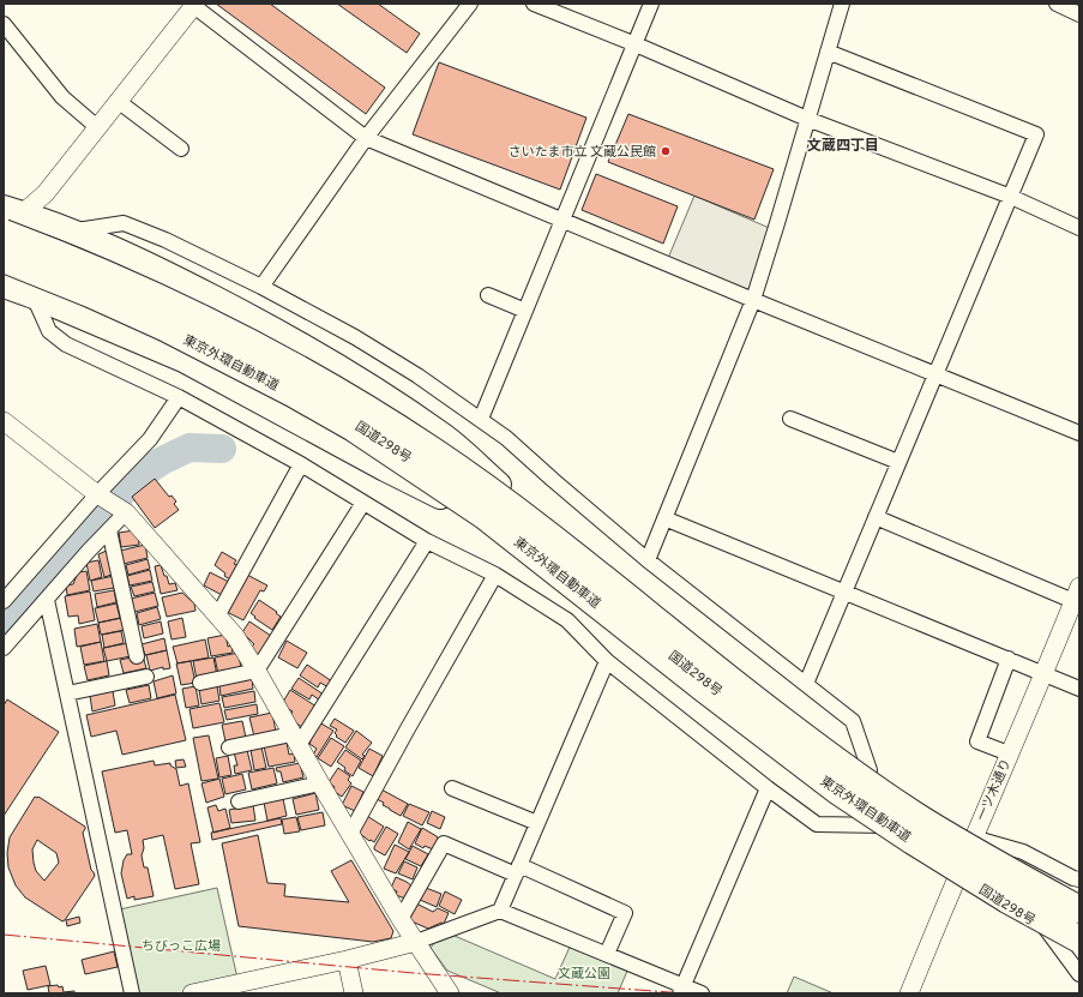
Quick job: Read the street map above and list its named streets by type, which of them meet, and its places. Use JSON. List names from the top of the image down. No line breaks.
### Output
{"streets":{"highway":["東京外環自動車道","国道298号"],"street":["一ツ木通り"]},"crossings":[["国道298号","一ツ木通り"]],"districts":["文蔵四丁目"],"parks":["ちびっこ広場","文蔵公園"],"places":["さいたま市立 文蔵公民館"]}
